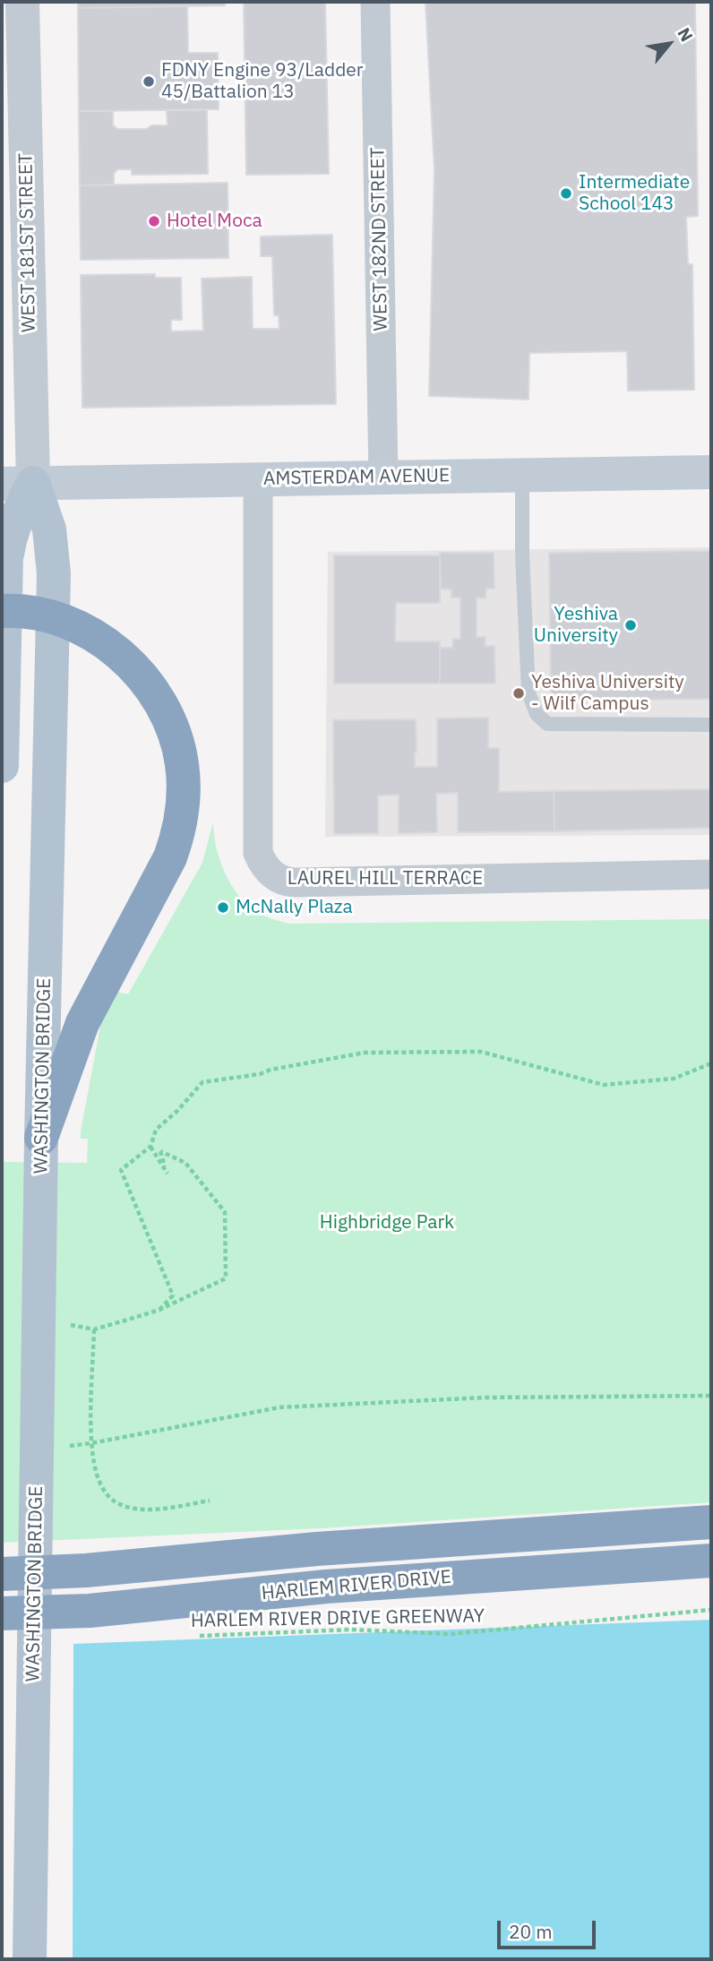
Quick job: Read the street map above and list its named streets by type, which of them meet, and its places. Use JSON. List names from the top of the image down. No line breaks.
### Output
{"streets":{"highway":["HARLEM RIVER DRIVE"],"main road":["AMSTERDAM AVENUE","WASHINGTON BRIDGE"],"street":["WEST 182ND STREET","WEST 181ST STREET","LAUREL HILL TERRACE"],"path":["HARLEM RIVER DRIVE GREENWAY"]},"crossings":[["WEST 182ND STREET","AMSTERDAM AVENUE"],["WEST 181ST STREET","AMSTERDAM AVENUE"],["WEST 181ST STREET","WASHINGTON BRIDGE"],["AMSTERDAM AVENUE","LAUREL HILL TERRACE"],["AMSTERDAM AVENUE","WASHINGTON BRIDGE"]],"parks":["Highbridge Park"],"places":["FDNY Engine 93/Ladder 45/Battalion 13","Intermediate School 143","Hotel Moca","Yeshiva University","Yeshiva University - Wilf Campus","McNally Plaza"],"scale_bar":"20 m","north":"top right"}
